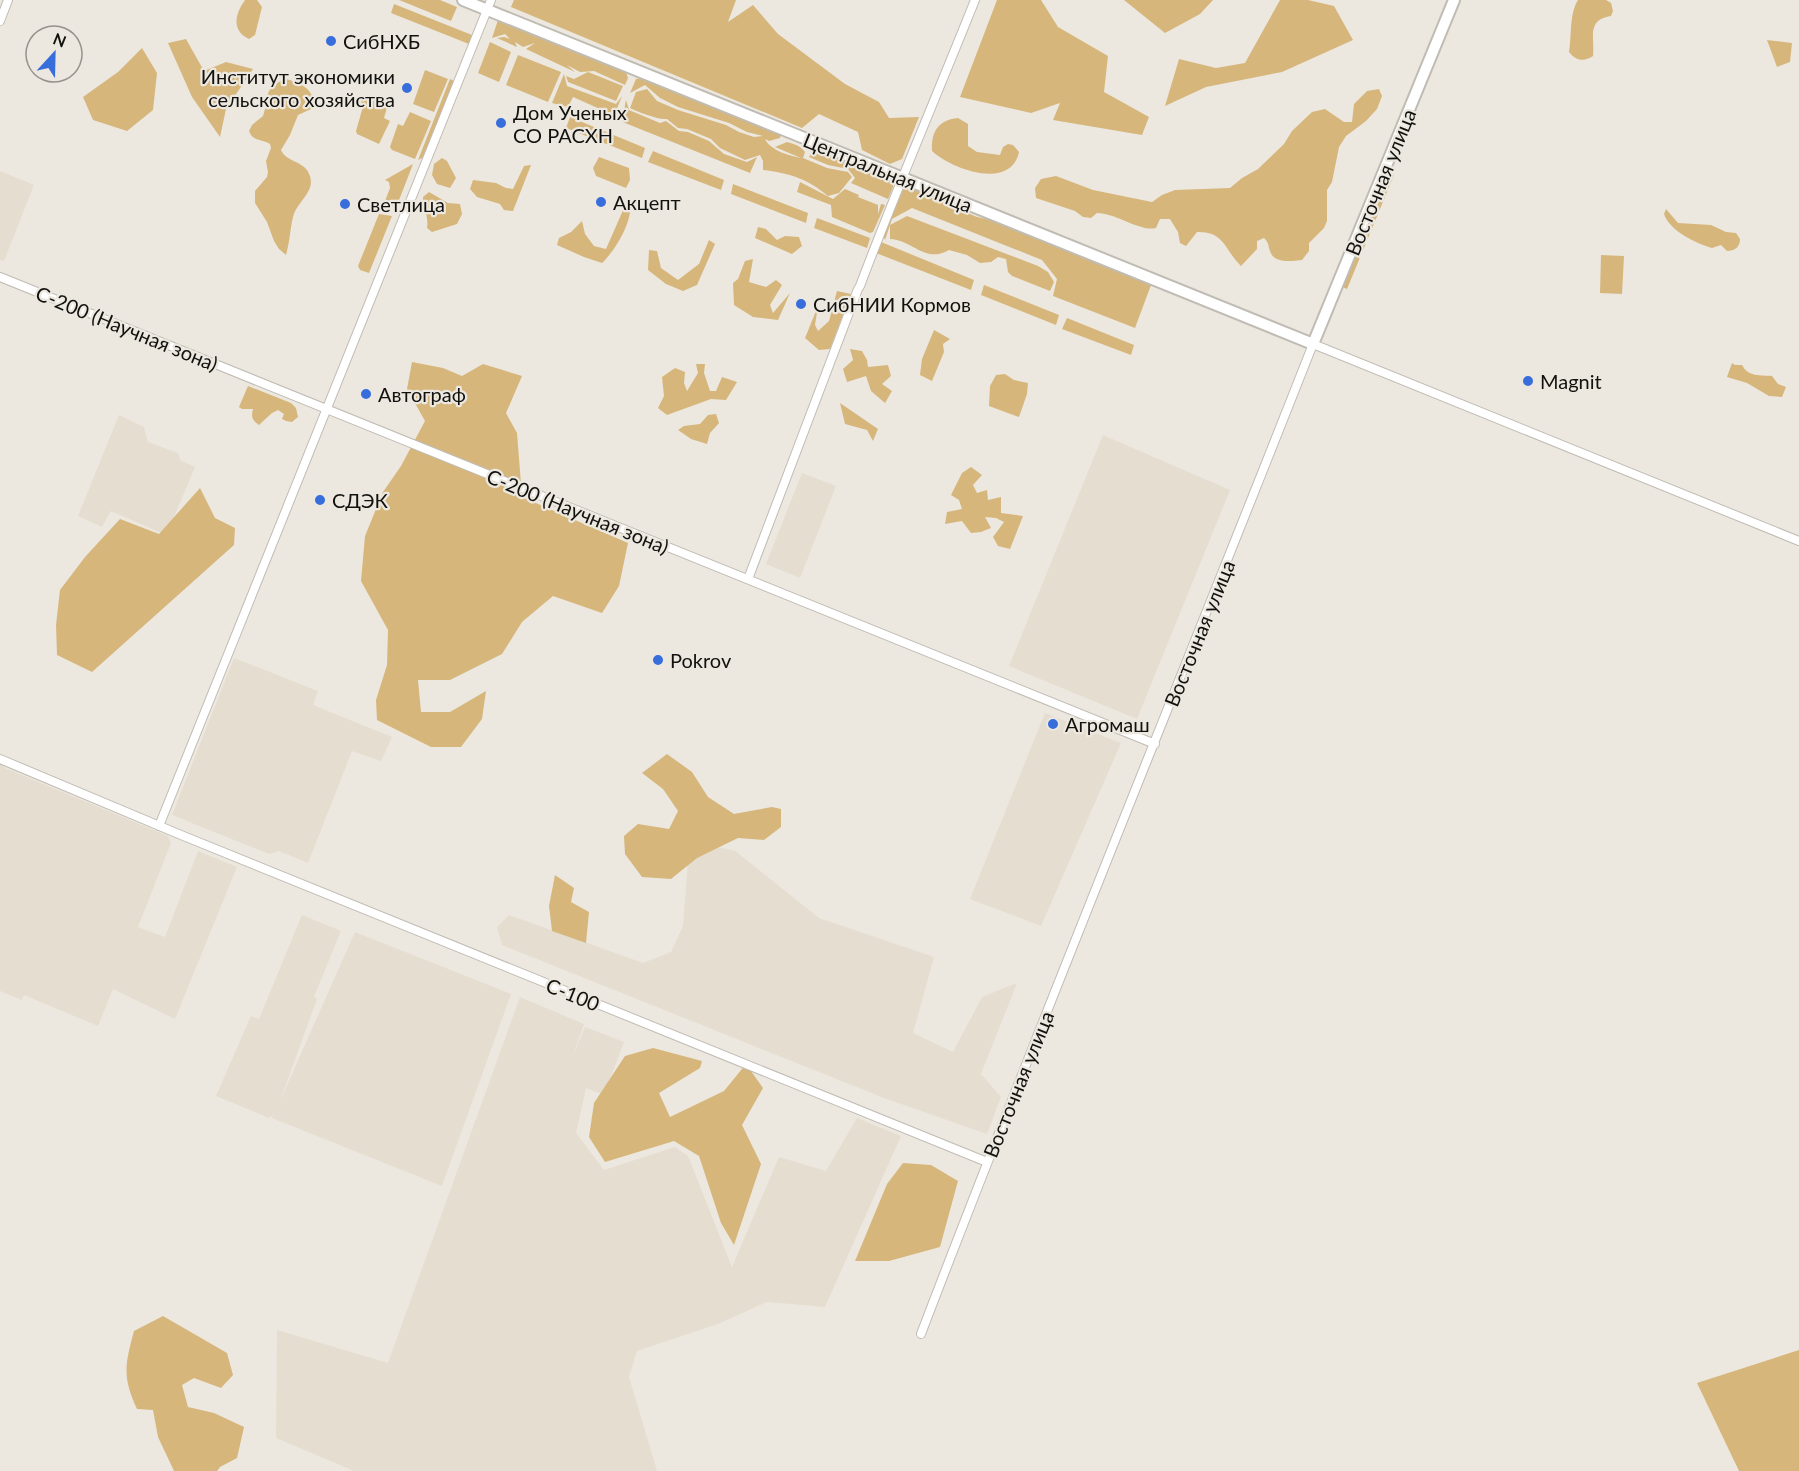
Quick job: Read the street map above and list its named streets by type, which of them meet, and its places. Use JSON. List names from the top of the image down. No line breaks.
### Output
{"streets":{"main road":["Центральная улица","Восточная улица"],"street":["С-200 (Научная зона)","С-100"]},"crossings":[["Центральная улица","Восточная улица"],["Восточная улица","С-200 (Научная зона)"],["Восточная улица","С-100"]],"places":["СибНХБ","Институт экономики сельского хозяйства","Дом Ученых СО РАСХН","Акцепт","Светлица","СибНИИ Кормов","Magnit","Автограф","СДЭК","Pokrov","Агромаш"],"north":"top"}
